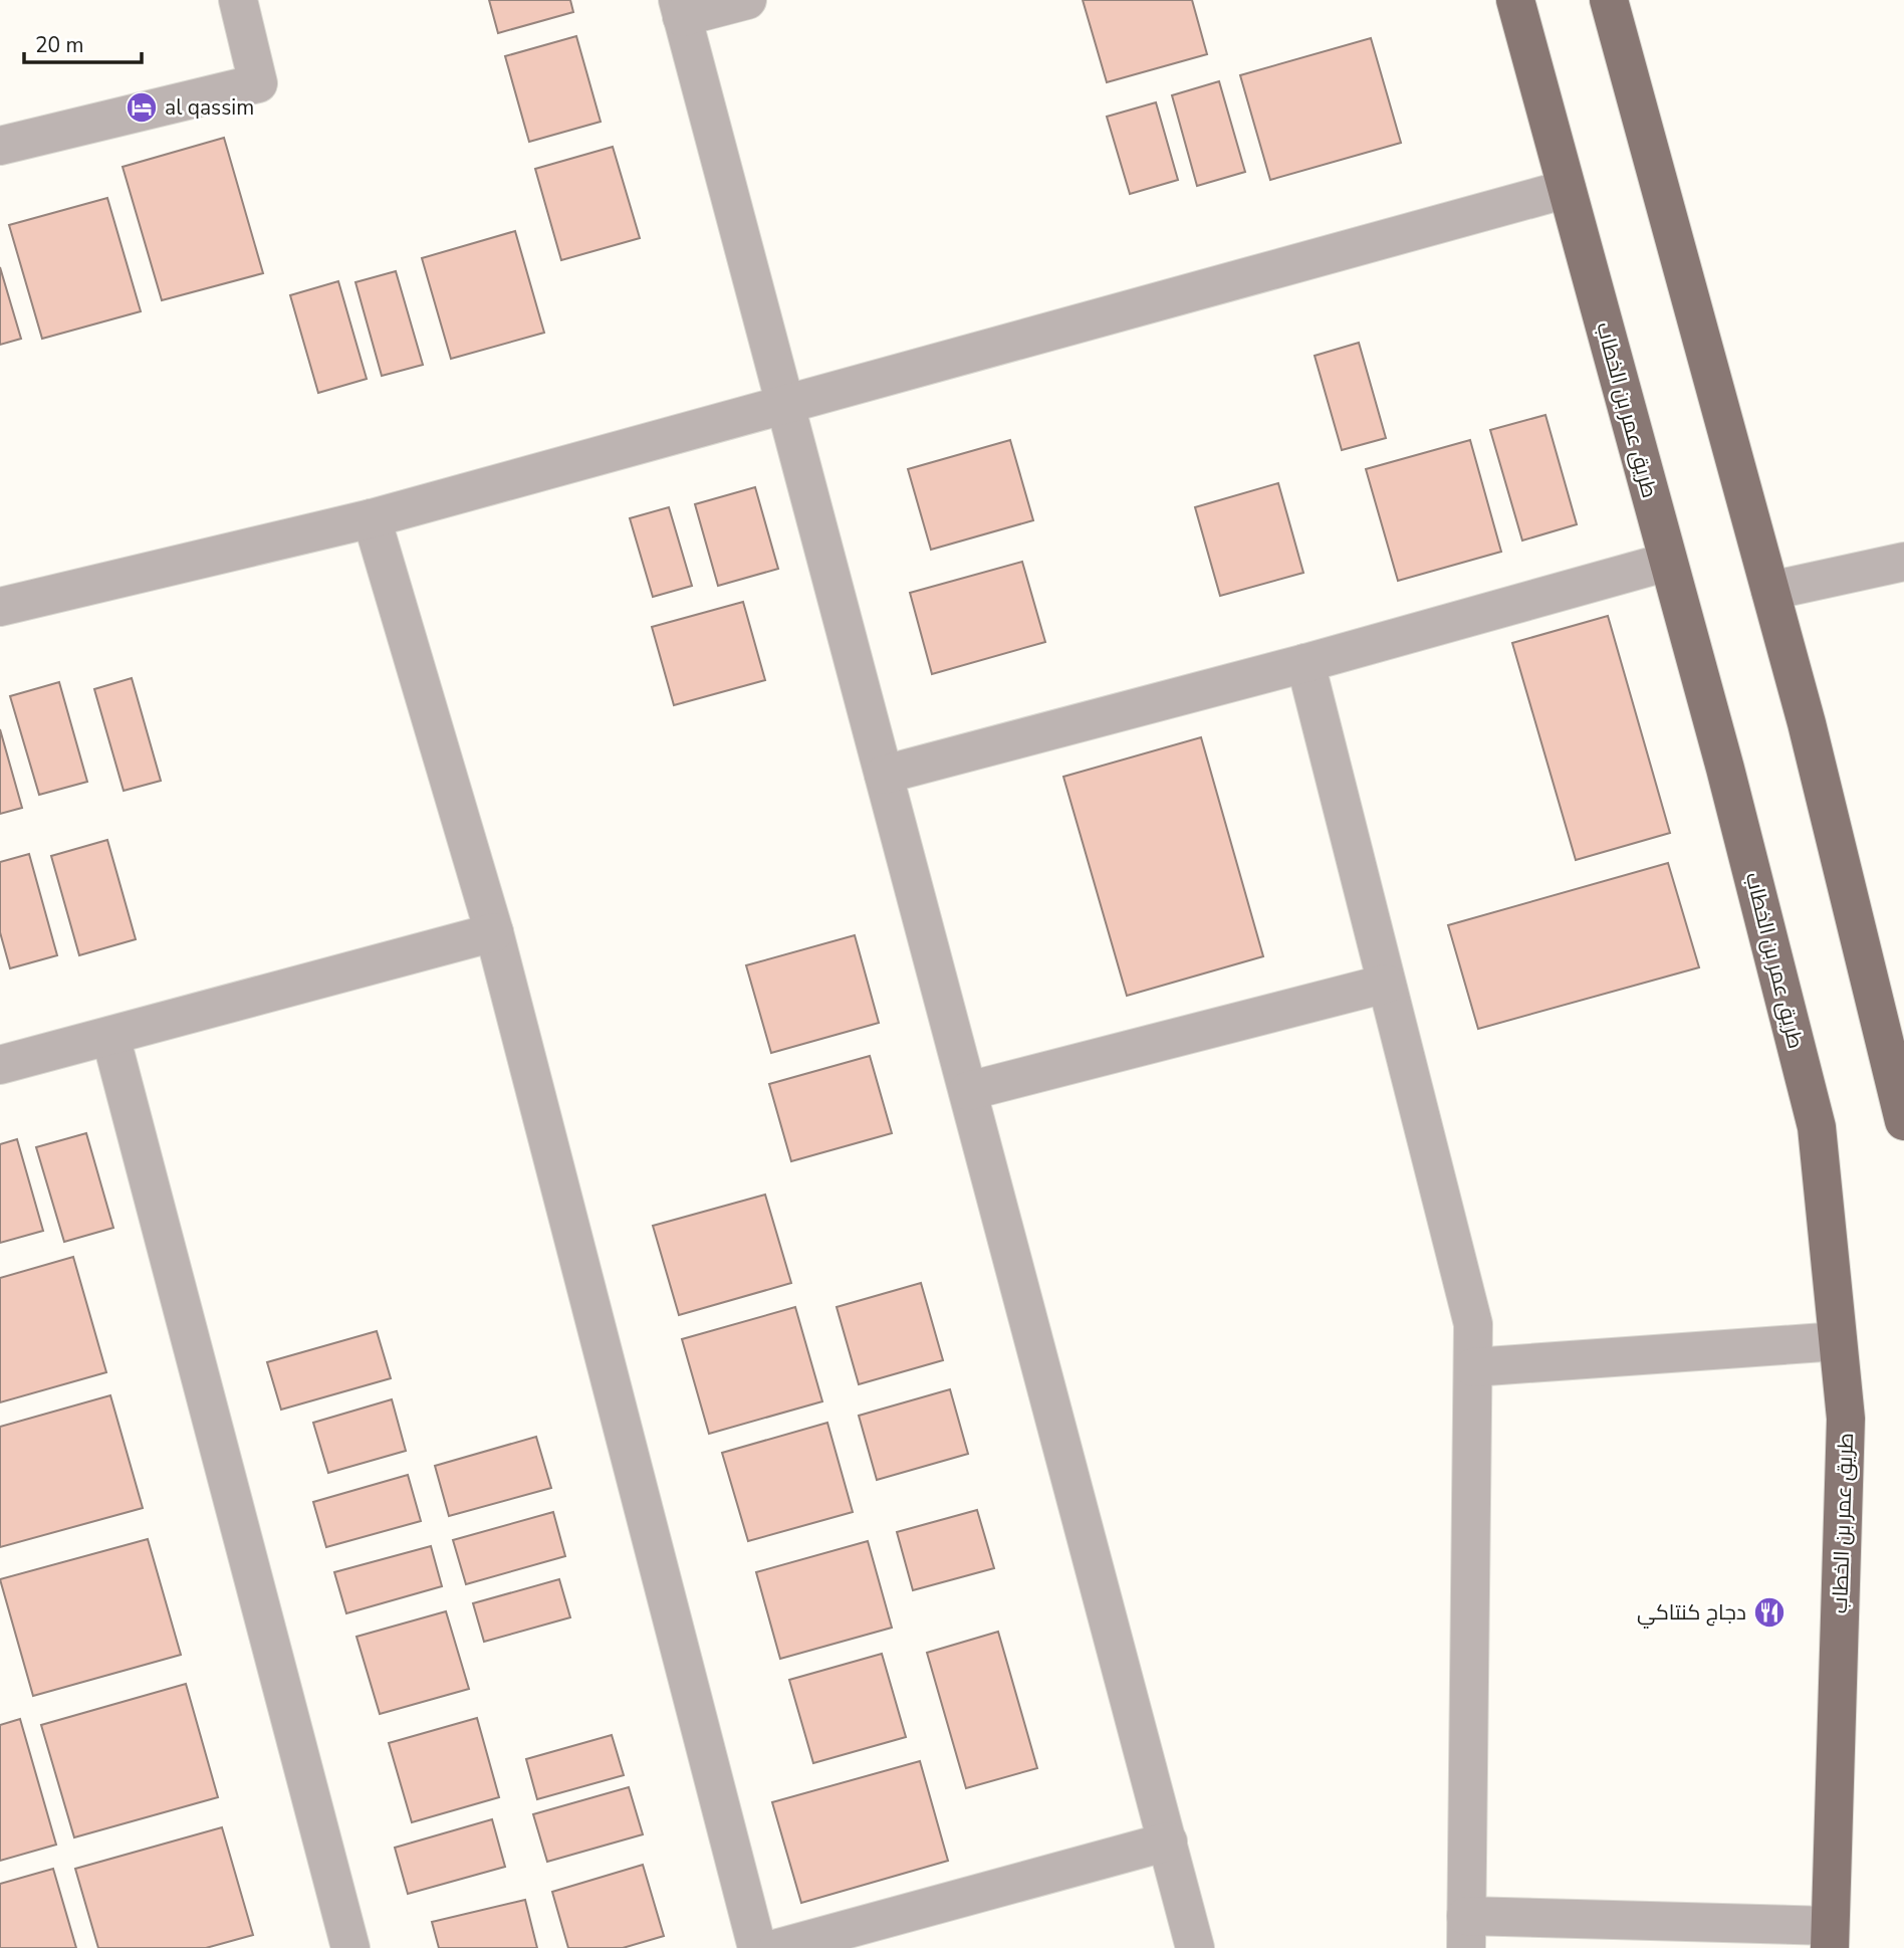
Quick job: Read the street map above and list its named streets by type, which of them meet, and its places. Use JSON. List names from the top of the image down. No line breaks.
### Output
{"streets":{"main road":["طريق عمر بن الخطاب"]},"places":{"hotel":["al qassim"],"restaurant":["دجاج كنتاكي"]},"scale_bar":"20 m"}
